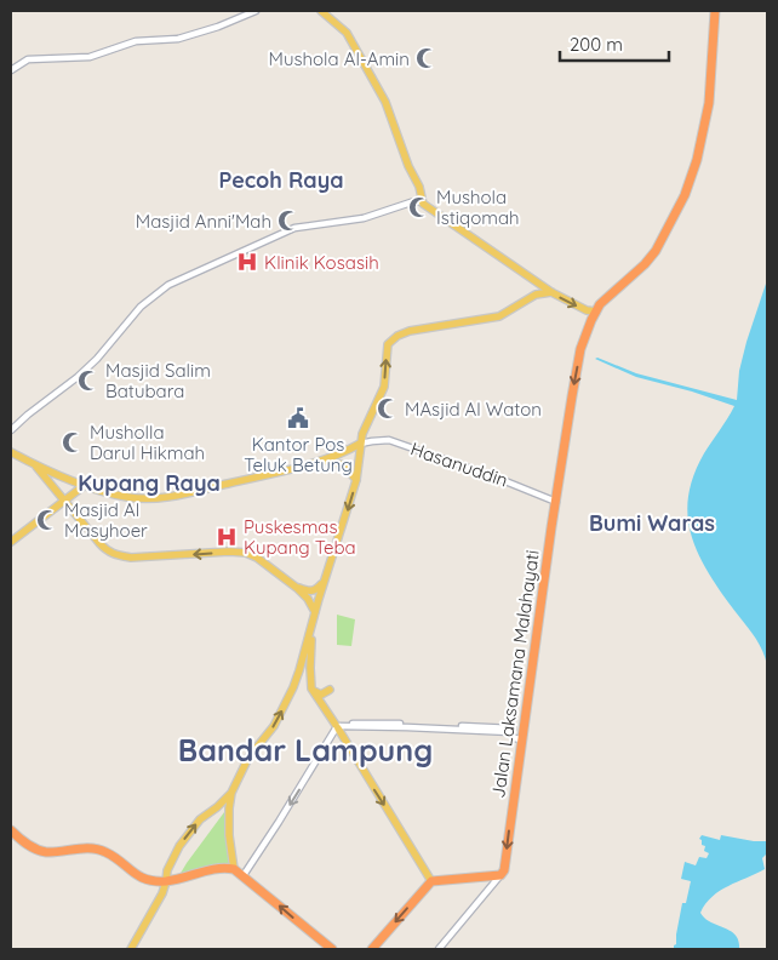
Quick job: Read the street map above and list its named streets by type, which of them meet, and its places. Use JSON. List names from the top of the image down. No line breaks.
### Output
{"streets":{"highway":["Jalan Laksamana Malahayati"],"street":["Hasanuddin"]},"crossings":[["Hasanuddin","Jalan Laksamana Malahayati"]],"one_way":["Jalan Laksamana Malahayati"],"districts":["Pecoh Raya","Kupang Raya","Bumi Waras","Bandar Lampung"],"places":{"mosque":["Mushola Al-Amin","Mushola Istiqomah","Masjid Anni'Mah","Masjid Salim Batubara","MAsjid Al Waton","Musholla Darul Hikmah","Masjid Al Masyhoer"],"hospital":["Klinik Kosasih","Puskesmas Kupang Teba"],"public building":["Kantor Pos Teluk Betung"]},"scale_bar":"200 m"}
